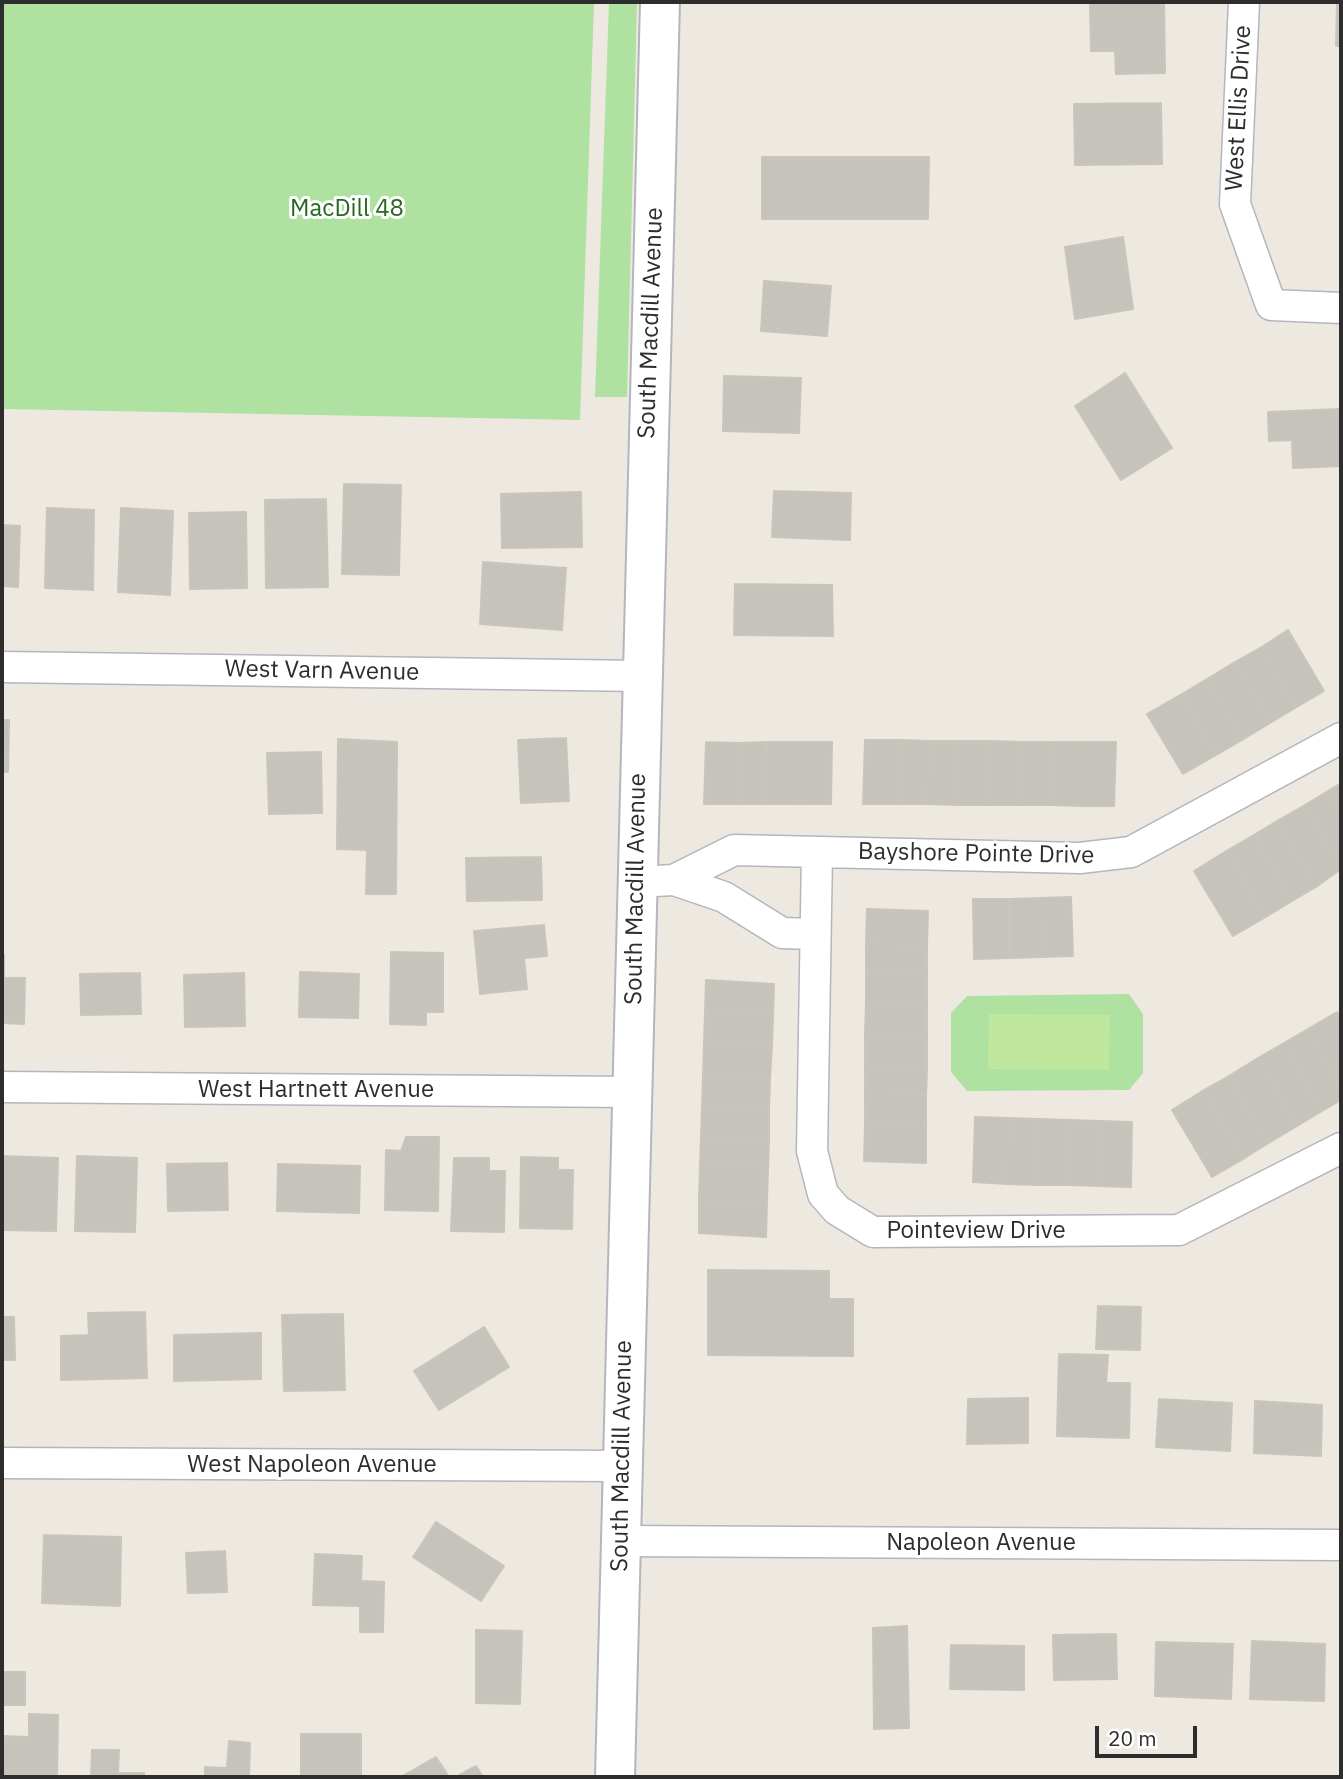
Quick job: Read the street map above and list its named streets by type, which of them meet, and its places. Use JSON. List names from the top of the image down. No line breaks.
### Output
{"streets":{"street":["West Ellis Drive","South Macdill Avenue","West Varn Avenue","Bayshore Pointe Drive","West Hartnett Avenue","Pointeview Drive","West Napoleon Avenue","Napoleon Avenue"]},"crossings":[["South Macdill Avenue","West Varn Avenue"],["South Macdill Avenue","Bayshore Pointe Drive"],["South Macdill Avenue","West Hartnett Avenue"],["South Macdill Avenue","West Napoleon Avenue"],["South Macdill Avenue","Napoleon Avenue"],["Bayshore Pointe Drive","Pointeview Drive"]],"parks":["MacDill 48"],"scale_bar":"20 m"}
